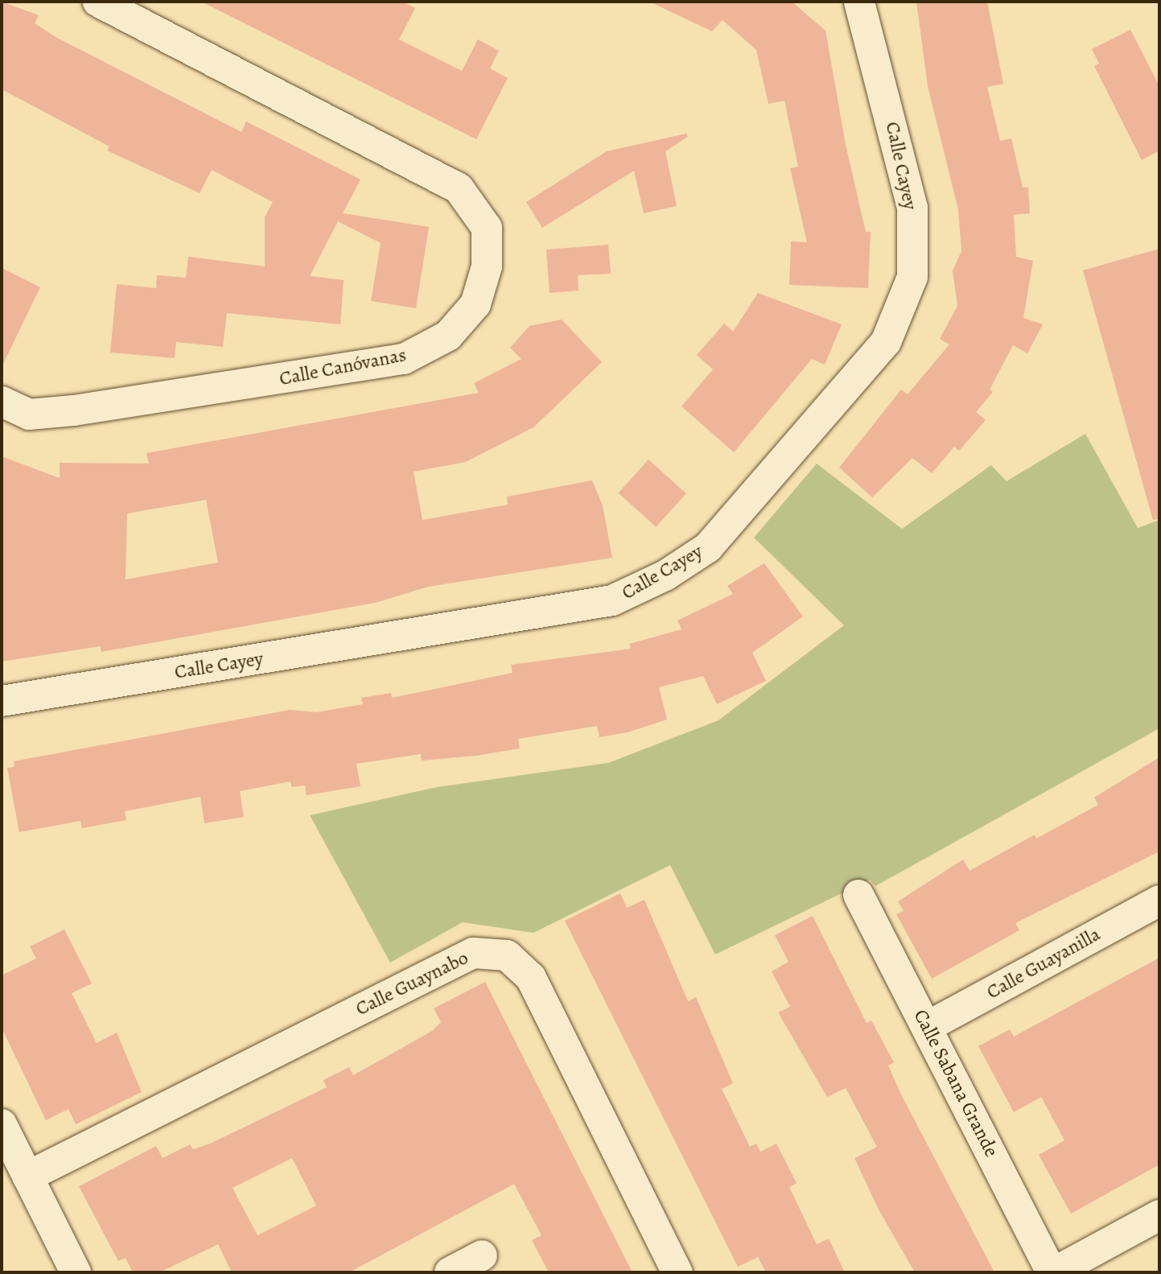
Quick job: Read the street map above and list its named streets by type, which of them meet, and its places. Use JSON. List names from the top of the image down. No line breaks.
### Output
{"streets":{"street":["Calle Cayey","Calle Canóvanas","Calle Guayanilla","Calle Guaynabo","Calle Sabana Grande"]},"crossings":[["Calle Guayanilla","Calle Sabana Grande"]]}
